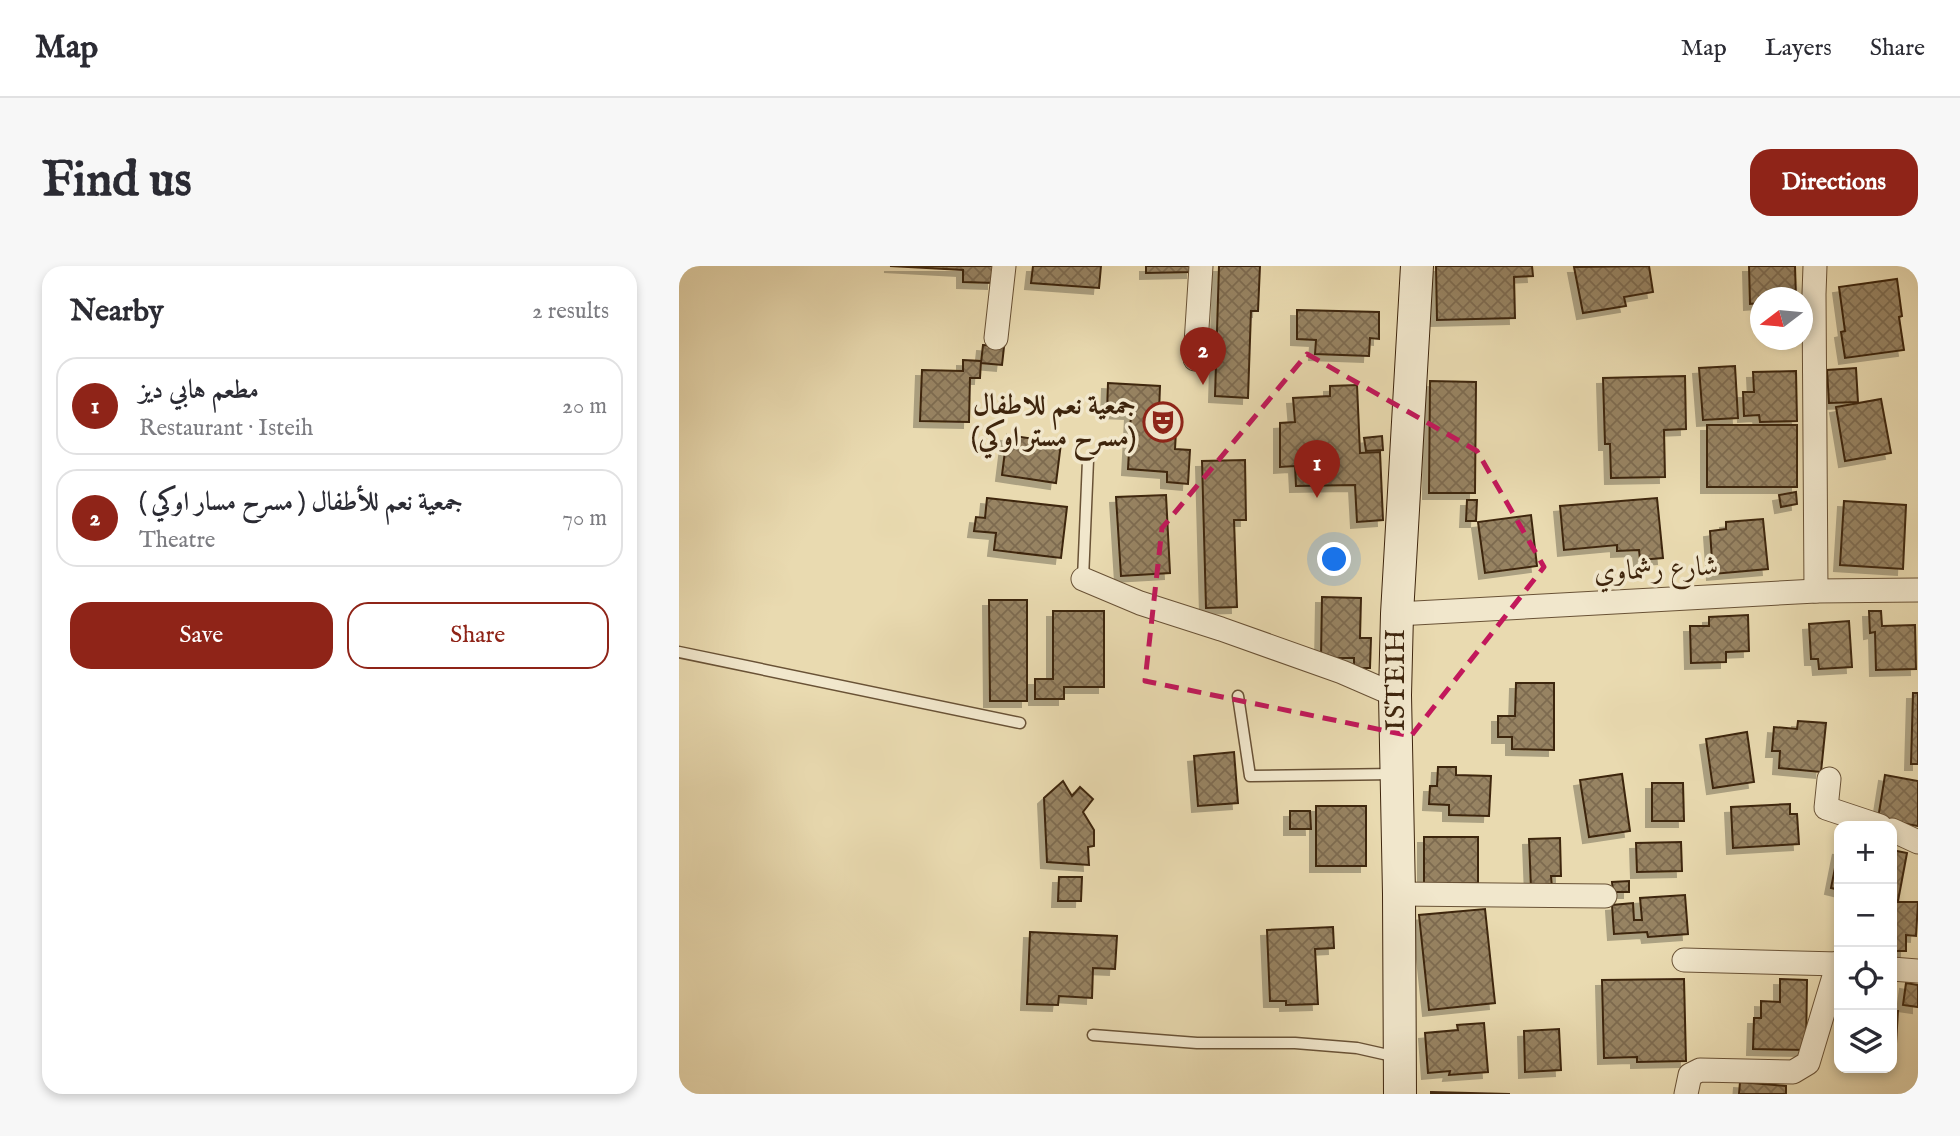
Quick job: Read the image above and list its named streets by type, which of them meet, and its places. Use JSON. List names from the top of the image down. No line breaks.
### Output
{"streets":{"street":["شارع رشماوي","ISTEIH"]},"crossings":[["شارع رشماوي","ISTEIH"]],"places":{"theatre":["جمعية نعم للاطفال (مسرح مستر اوكي)"]},"north":"left","page":{"header":"Map","nav":["Map","Layers","Share"],"buttons":["Directions",["Save","Share"]],"title":"Find us","heading":["Nearby","2 results"],"pins":["2","1"],"list":[{"mark":"1","name":"مطعم هابي ديز","note":"Restaurant · Isteih","value":"20 m"},{"mark":"2","name":"جمعية نعم للأطفال ( مسرح مسار اوكي )","note":"Theatre","value":"70 m"}],"map_buttons":["+","−"]}}
